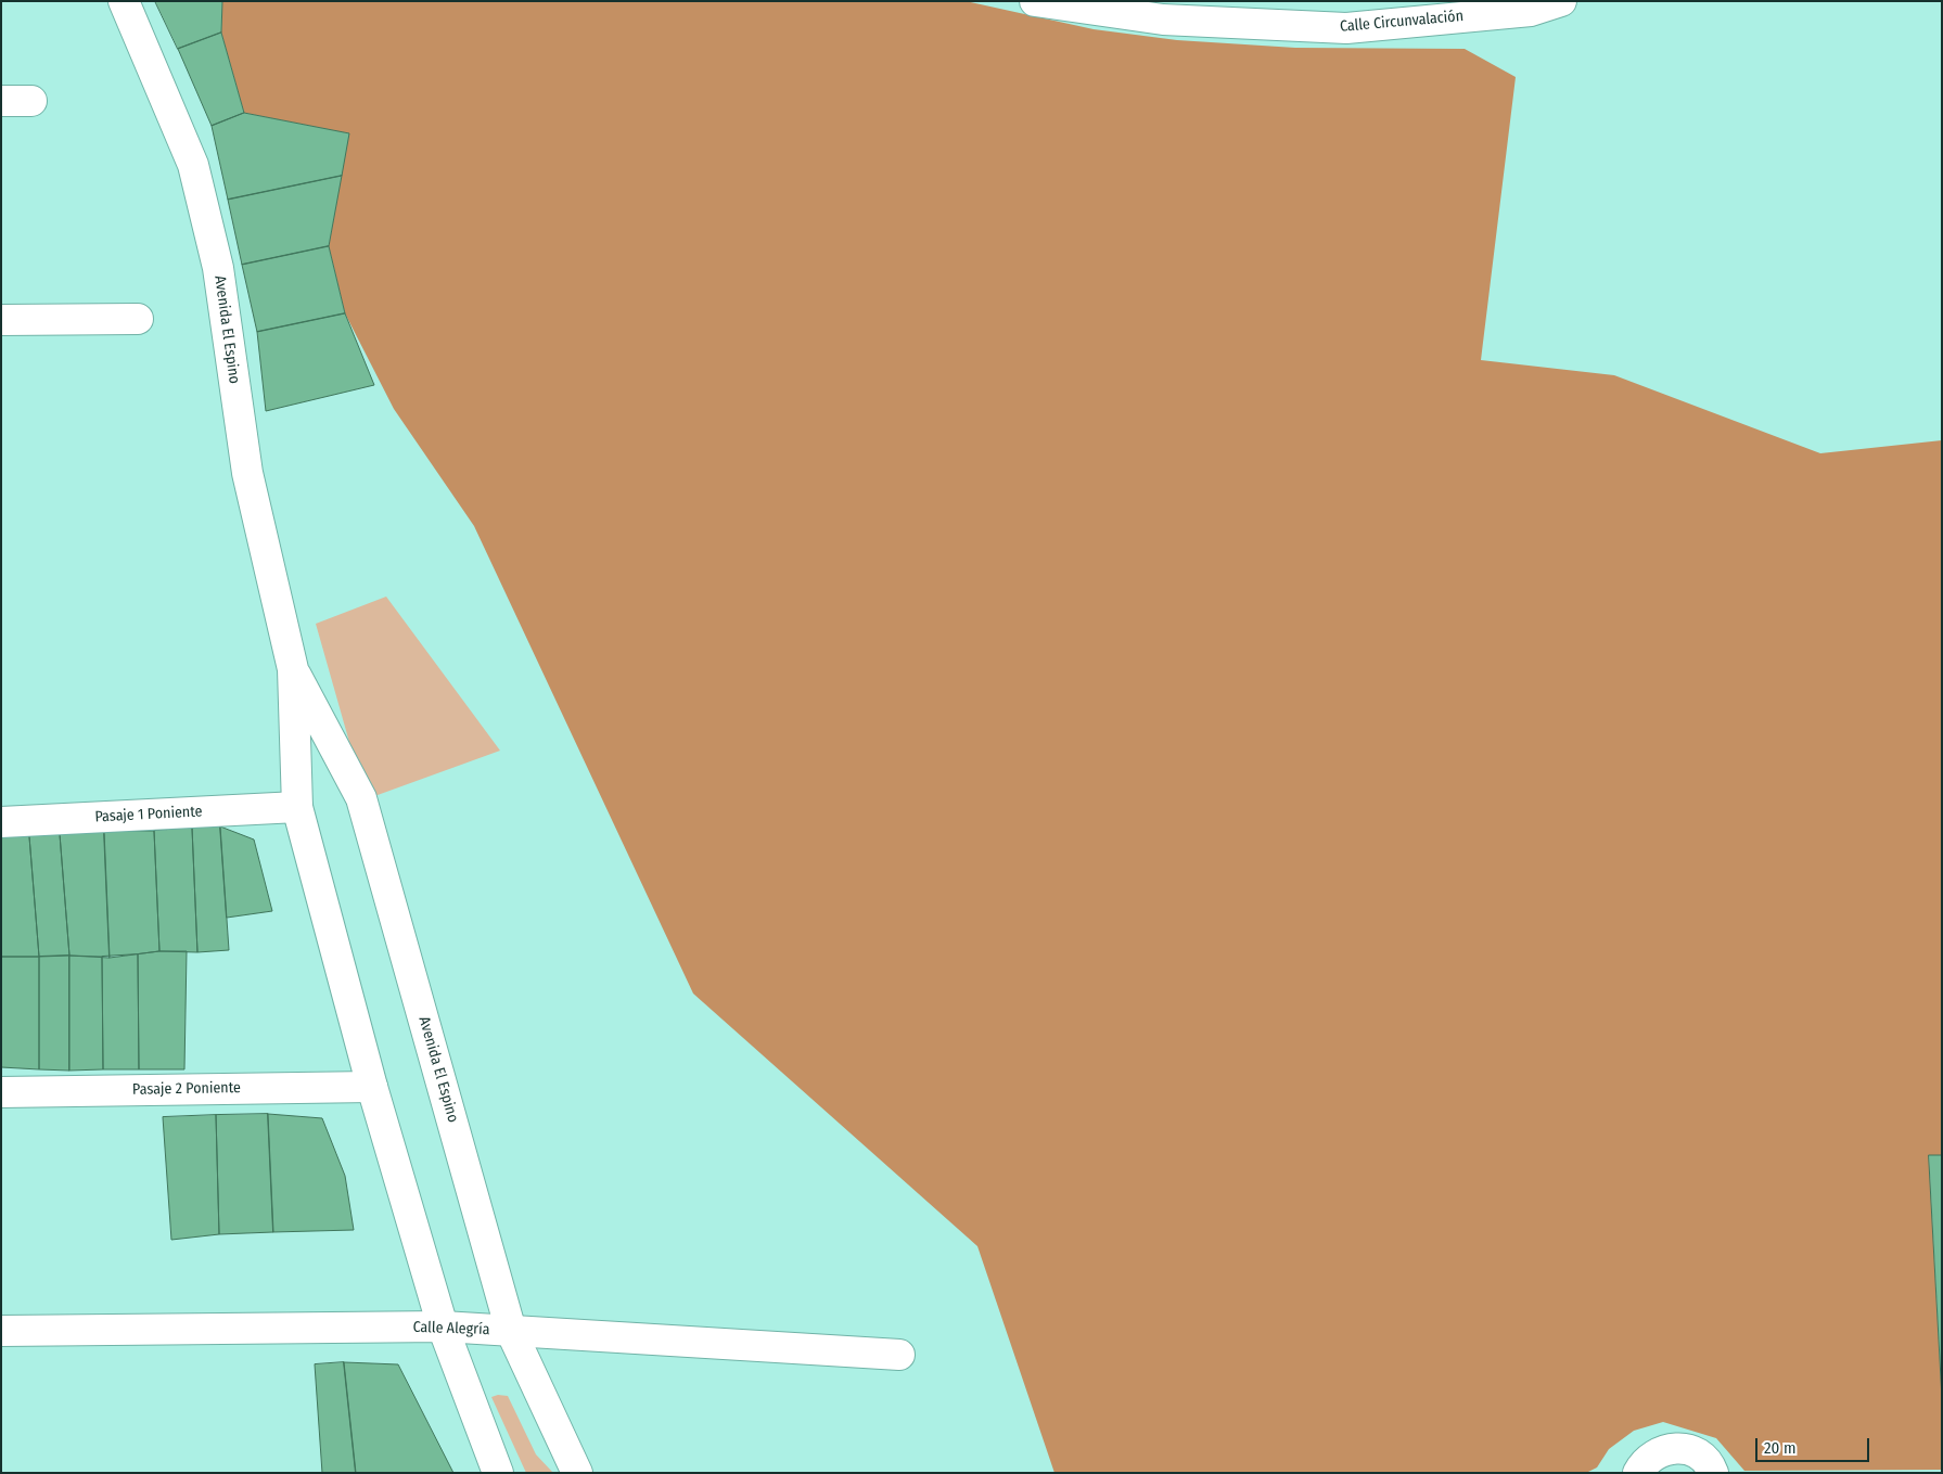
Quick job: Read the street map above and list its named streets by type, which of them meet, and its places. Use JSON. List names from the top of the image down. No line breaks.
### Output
{"streets":{"main road":["Calle Circunvalación","Avenida El Espino","Pasaje 1 Poniente","Pasaje 2 Poniente","Calle Alegría"]},"crossings":[["Avenida El Espino","Pasaje 1 Poniente"],["Avenida El Espino","Pasaje 2 Poniente"],["Avenida El Espino","Calle Alegría"]],"scale_bar":"20 m"}
